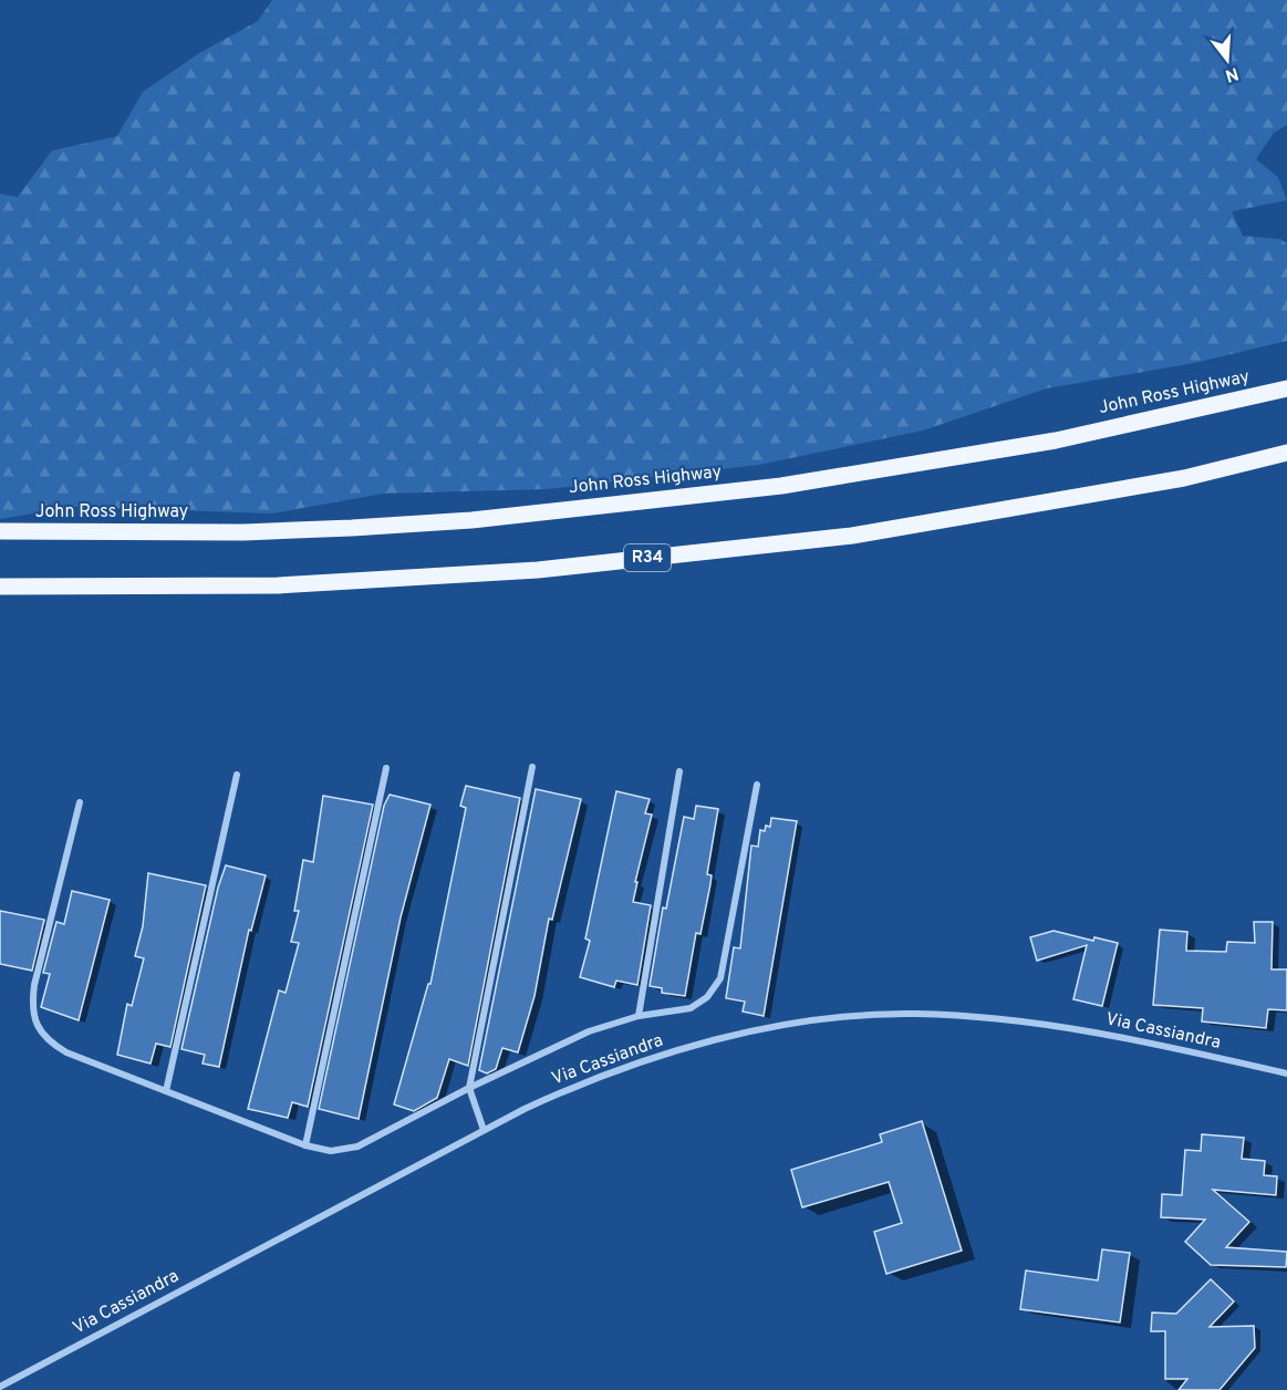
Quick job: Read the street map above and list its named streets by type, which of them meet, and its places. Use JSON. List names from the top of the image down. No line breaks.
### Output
{"streets":{"main road":["John Ross Highway","R34"],"street":["Via Cassiandra"]},"north":"bottom"}
